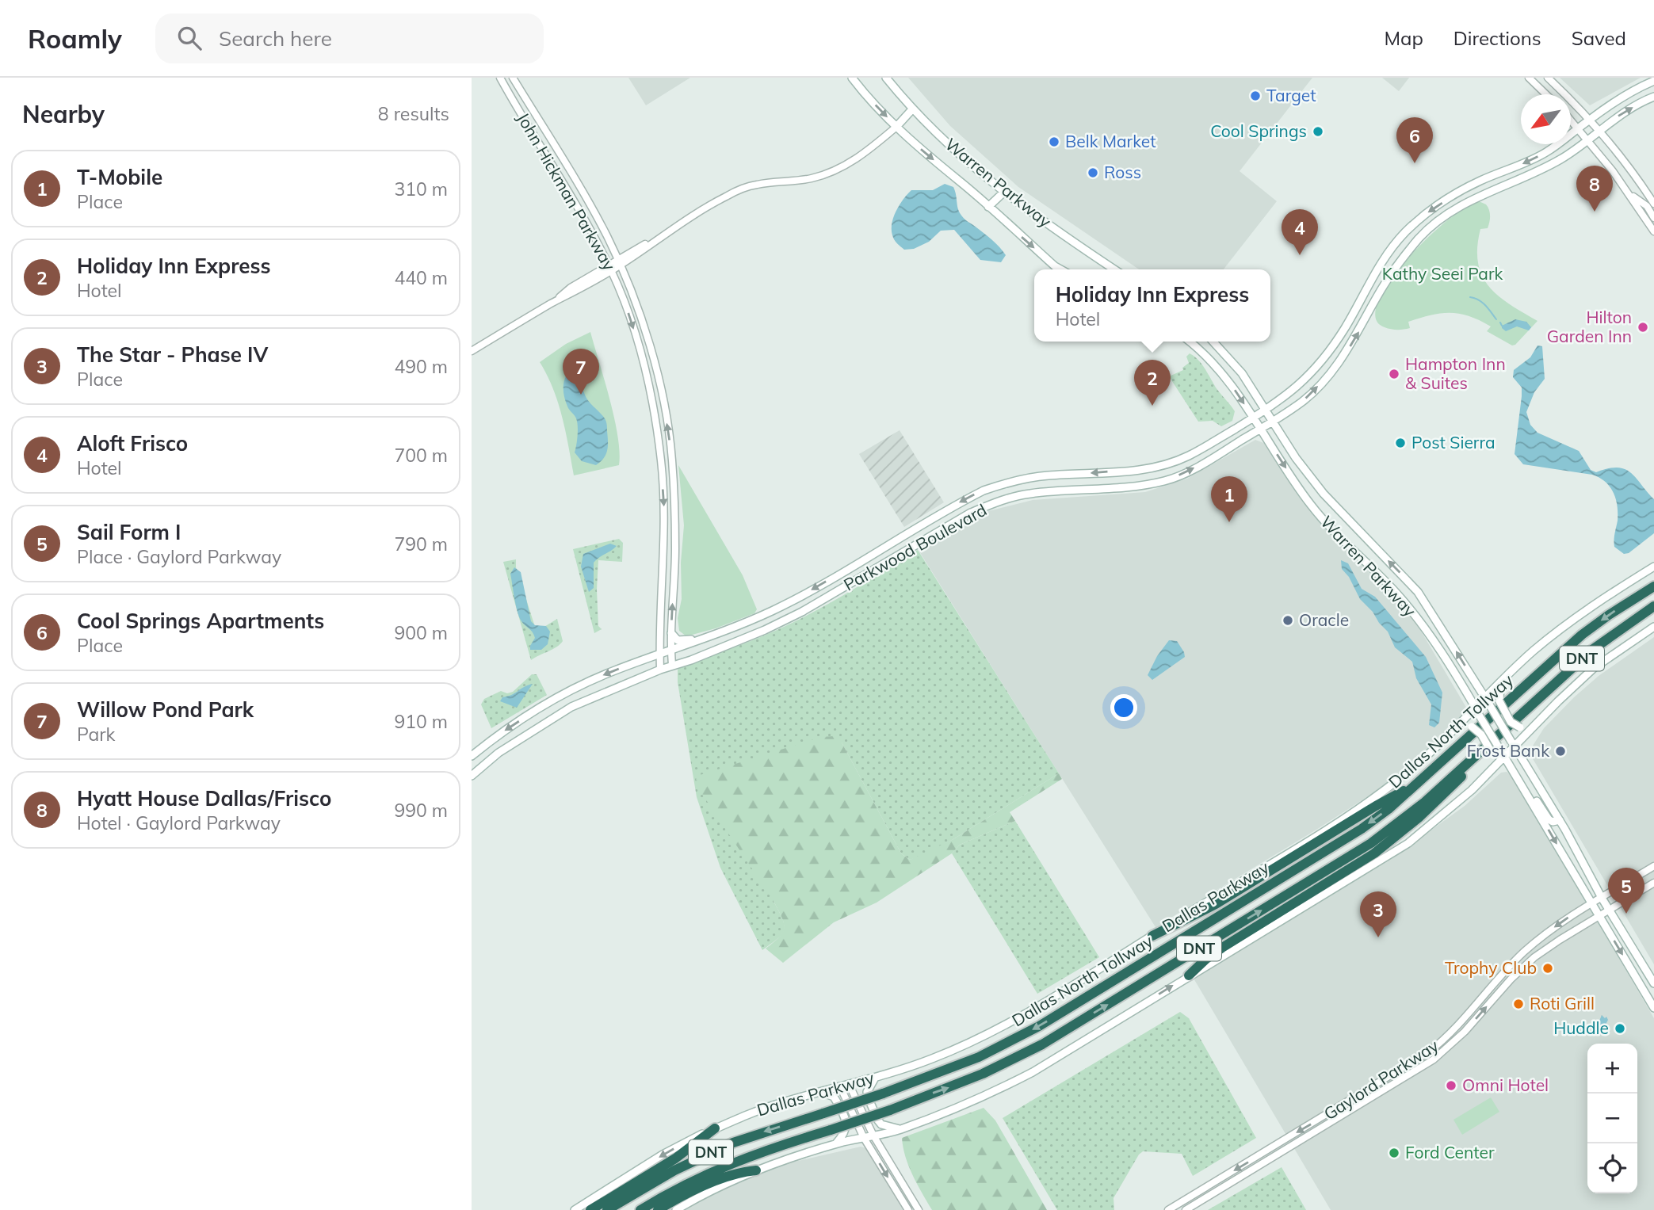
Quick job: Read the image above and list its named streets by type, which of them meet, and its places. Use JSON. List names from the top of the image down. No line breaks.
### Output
{"streets":{"highway":["DNT","Dallas North Tollway"],"main road":["Warren Parkway","Parkwood Boulevard","Dallas Parkway"],"street":["John Hickman Parkway","Gaylord Parkway"]},"crossings":[["Warren Parkway","Parkwood Boulevard"],["Warren Parkway","Dallas Parkway"],["Warren Parkway","Gaylord Parkway"],["John Hickman Parkway","Parkwood Boulevard"]],"parks":["Kathy Seei Park"],"places":["Target","Cool Springs","Belk Market","Ross","Hilton Garden Inn","Hampton Inn & Suites","Post Sierra","Oracle","Frost Bank","Trophy Club","Roti Grill","Huddle","Omni Hotel","Ford Center"],"north":"bottom left","page":{"header":"Roamly","search":"Search here","nav":["Map","Directions","Saved"],"heading":["Nearby","8 results"],"pins":["6","8","4","7","2","1","5","3"],"list":[{"mark":"1","name":"T-Mobile","note":"Place","value":"310 m"},{"mark":"2","name":"Holiday Inn Express","note":"Hotel","value":"440 m"},{"mark":"3","name":"The Star - Phase IV","note":"Place","value":"490 m"},{"mark":"4","name":"Aloft Frisco","note":"Hotel","value":"700 m"},{"mark":"5","name":"Sail Form I","note":"Place · Gaylord Parkway","value":"790 m"},{"mark":"6","name":"Cool Springs Apartments","note":"Place","value":"900 m"},{"mark":"7","name":"Willow Pond Park","note":"Park","value":"910 m"},{"mark":"8","name":"Hyatt House Dallas/Frisco","note":"Hotel · Gaylord Parkway","value":"990 m"}],"popup":["Holiday Inn Express","Hotel"],"map_buttons":["+","−"]}}
